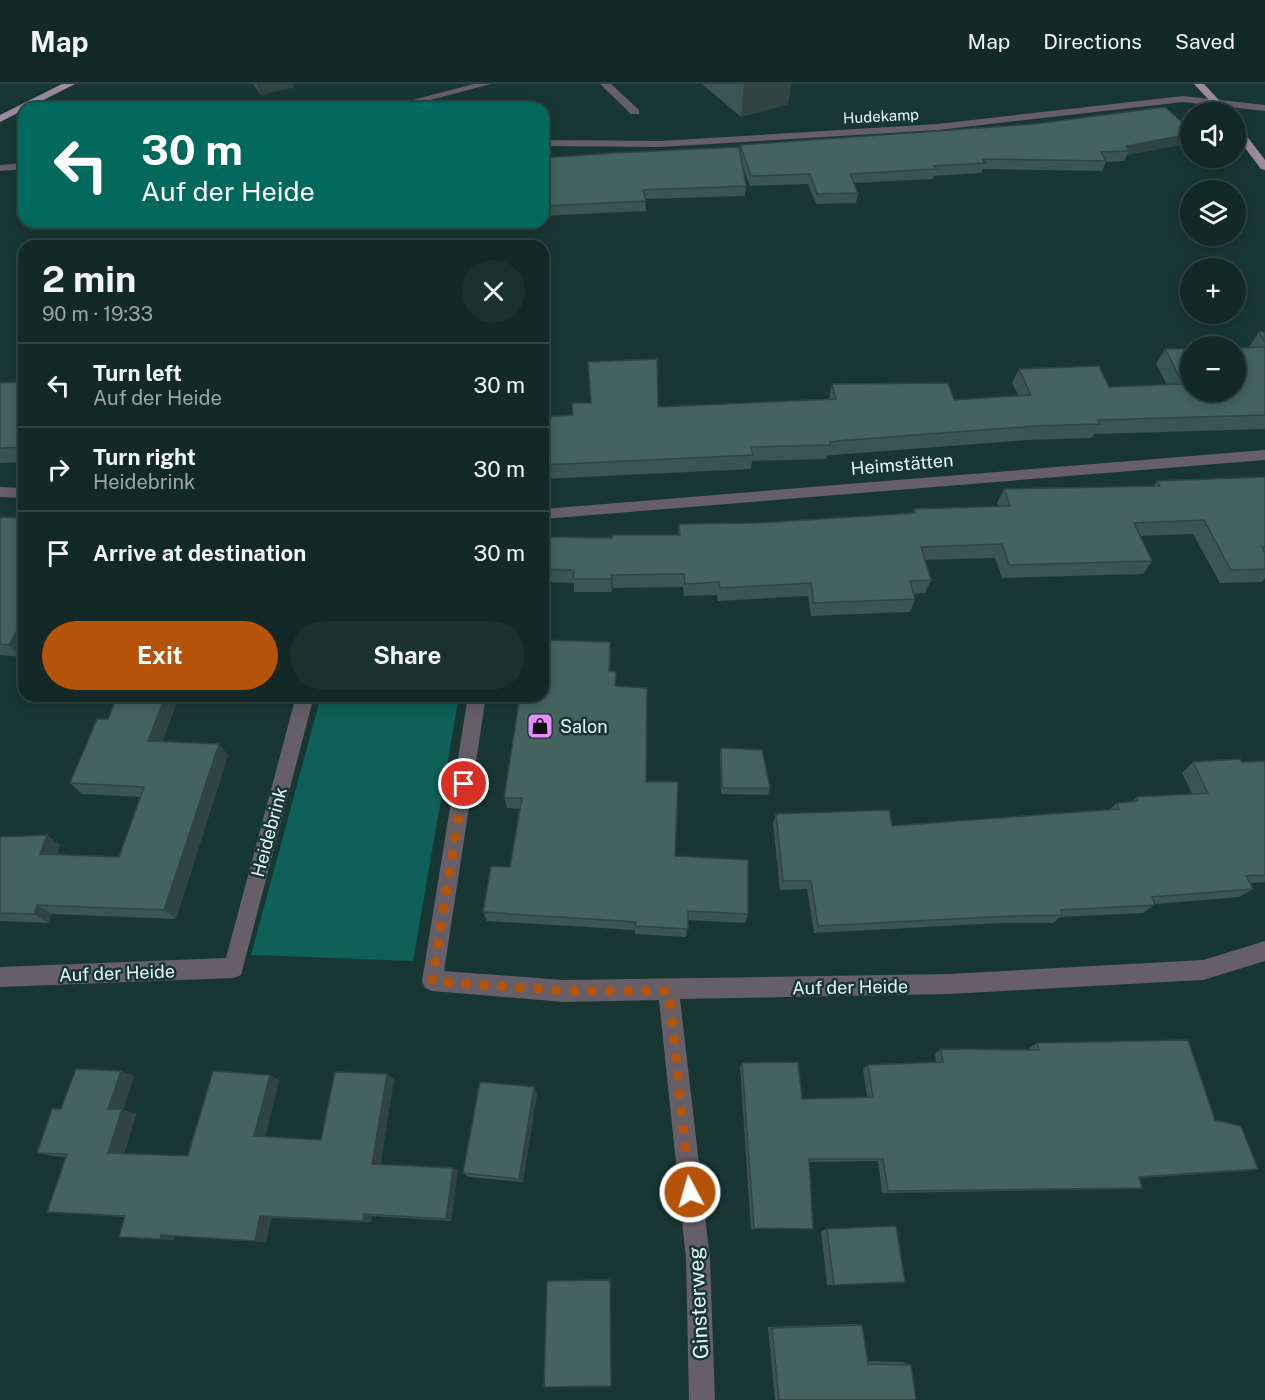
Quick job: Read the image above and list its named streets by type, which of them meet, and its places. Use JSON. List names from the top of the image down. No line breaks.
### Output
{"streets":{"street":["Hudekamp","Heimstätten","Heidebrink","Auf der Heide","Ginsterweg"]},"crossings":[["Heidebrink","Auf der Heide"],["Auf der Heide","Ginsterweg"]],"places":{"shop":["Salon"]},"page":{"header":"Map","nav":["Map","Directions","Saved"],"map_buttons":["+","−"],"turn":["30 m","Auf der Heide"],"heading":["2 min","90 m · 19:33"],"list":[{"name":"Turn left","note":"Auf der Heide","value":"30 m"},{"name":"Turn right","note":"Heidebrink","value":"30 m"},{"name":"Arrive at destination","value":"30 m"}],"buttons":["Exit","Share"]}}
